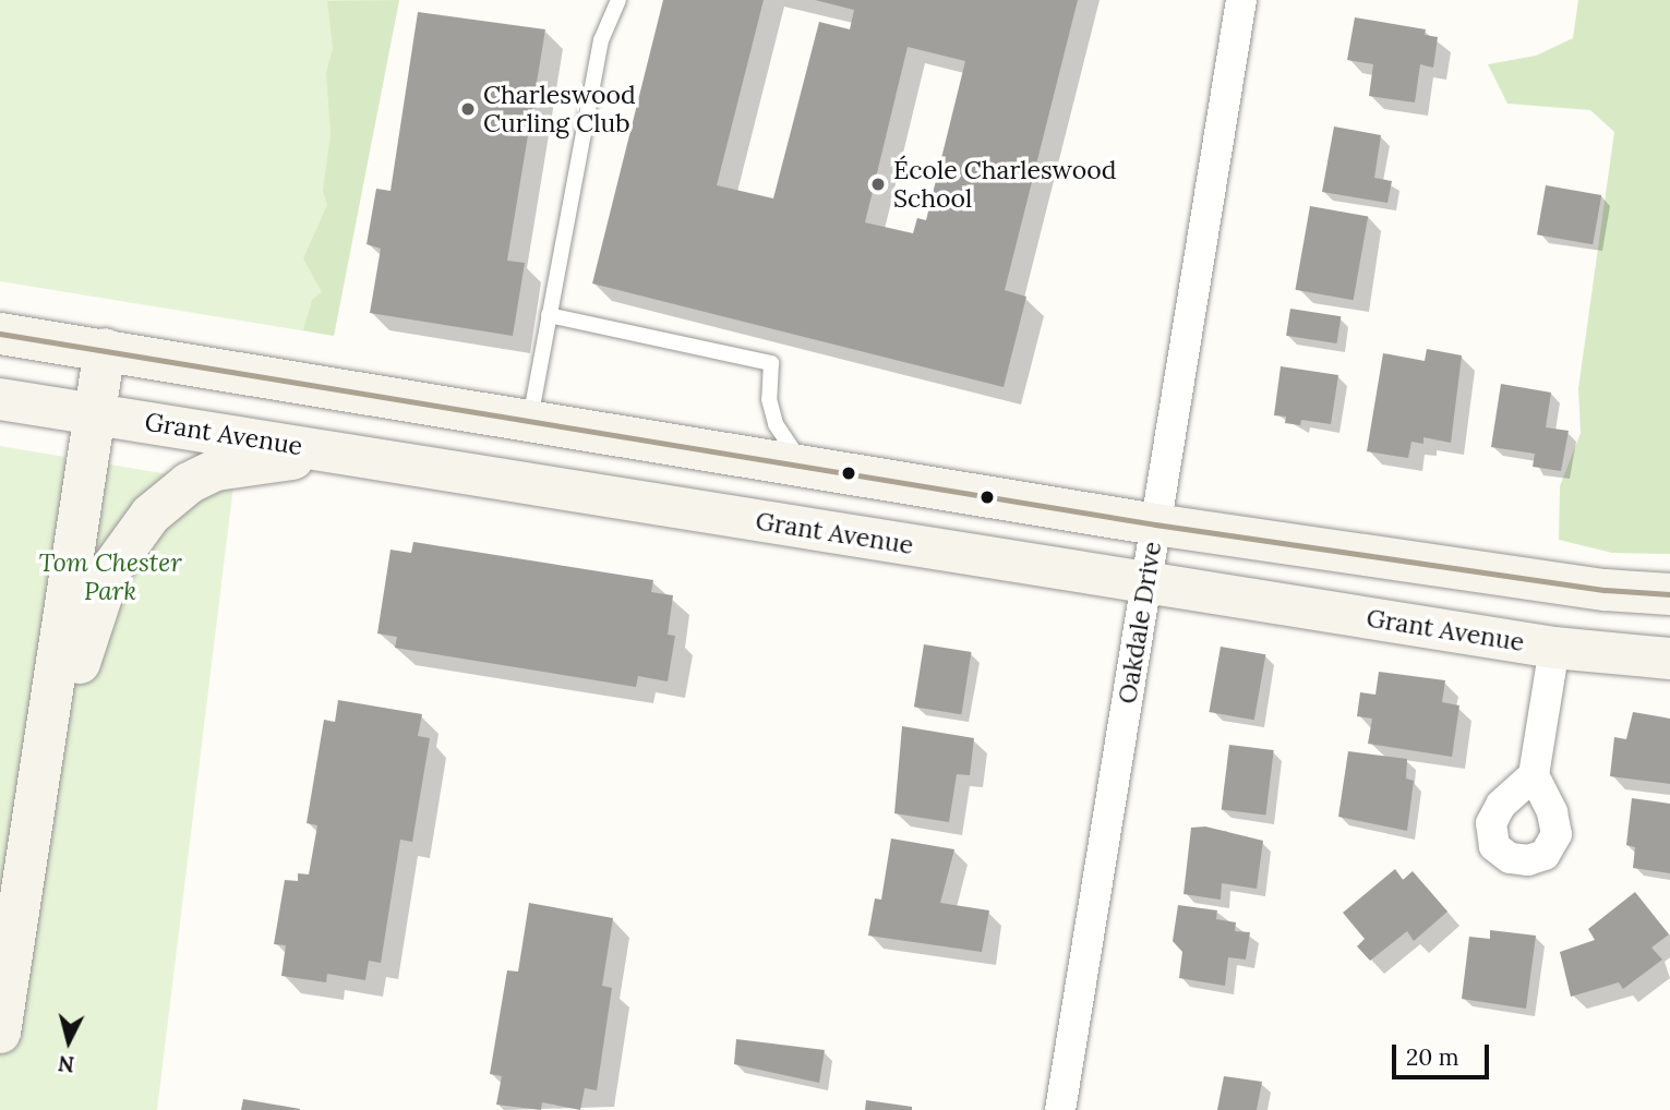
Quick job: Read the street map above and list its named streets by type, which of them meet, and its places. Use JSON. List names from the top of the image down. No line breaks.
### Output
{"streets":{"main road":["Grant Avenue"],"street":["Oakdale Drive"]},"crossings":[["Grant Avenue","Oakdale Drive"]],"parks":["Tom Chester Park"],"places":["Charleswood Curling Club","École Charleswood School"],"scale_bar":"20 m","north":"bottom"}
